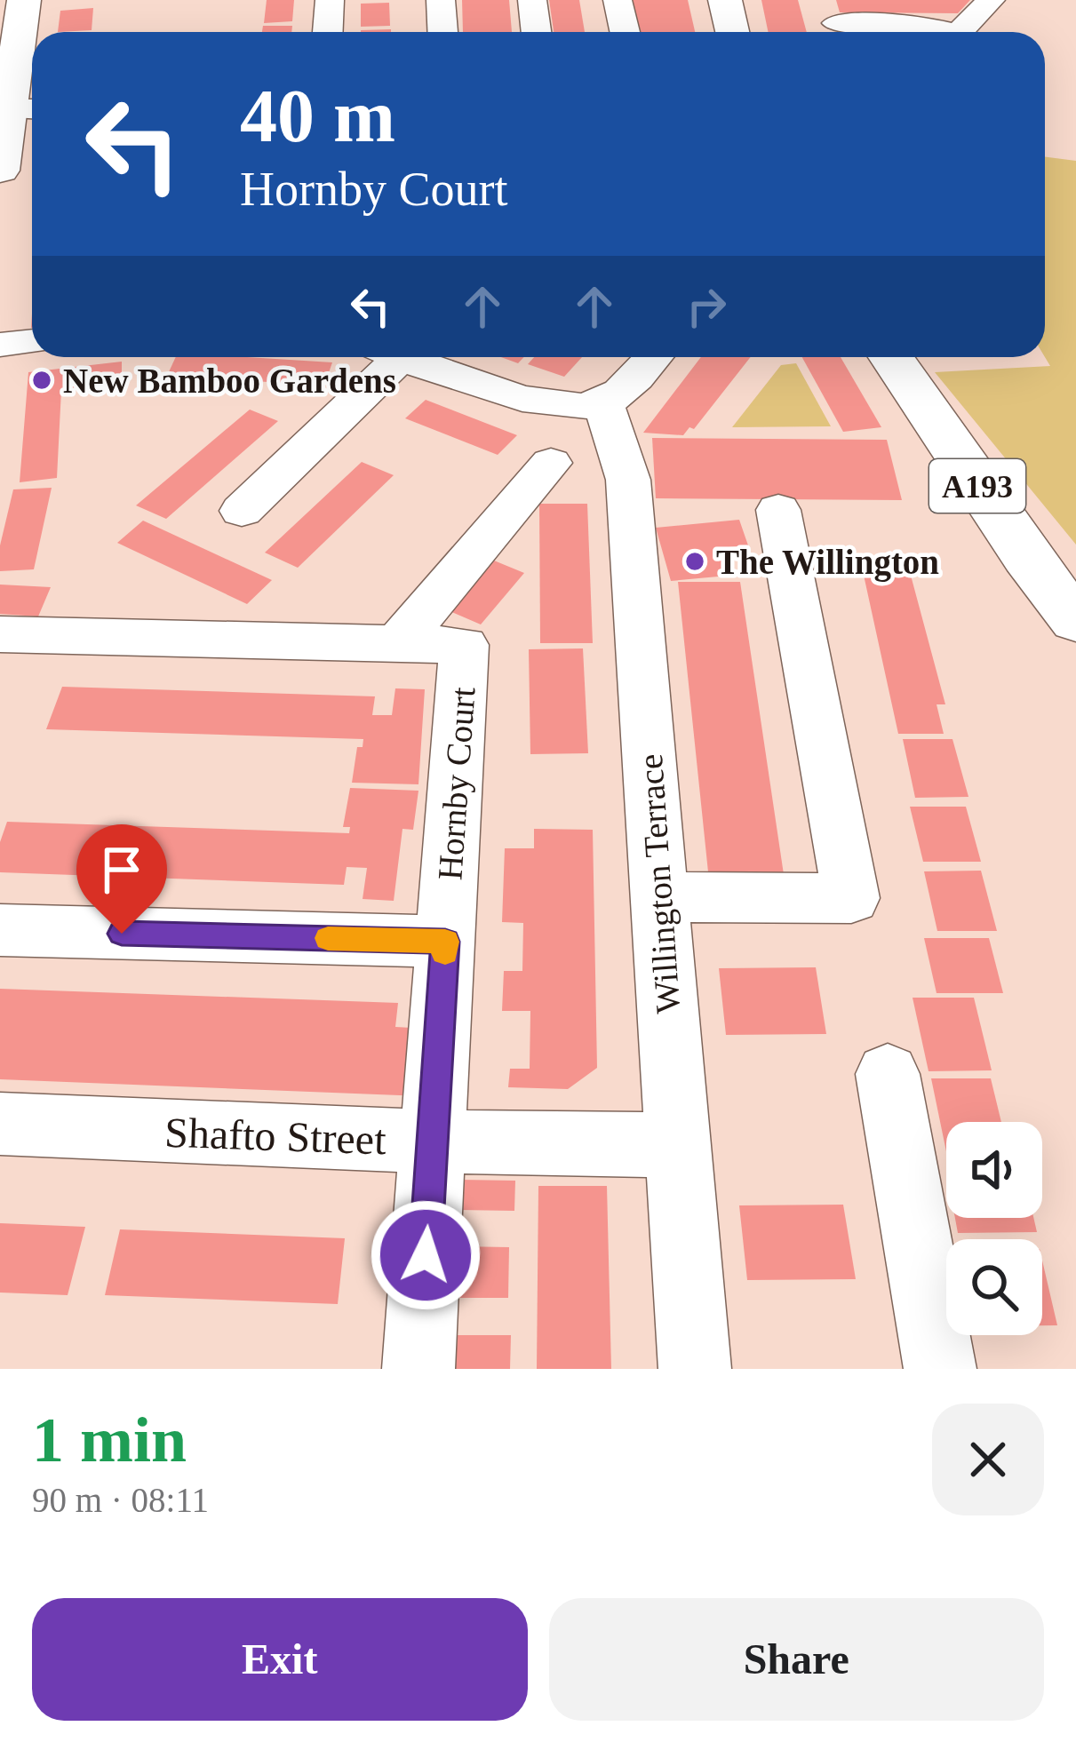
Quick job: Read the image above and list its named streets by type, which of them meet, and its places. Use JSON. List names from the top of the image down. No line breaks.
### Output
{"streets":{"main road":["A193"],"street":["Hornby Court","Willington Terrace","Shafto Street"]},"crossings":[["Willington Terrace","Shafto Street"]],"places":["New Bamboo Gardens","The Willington"],"page":{"turn":["40 m","Hornby Court"],"heading":["1 min","90 m · 08:11"],"buttons":["Exit","Share"]}}
